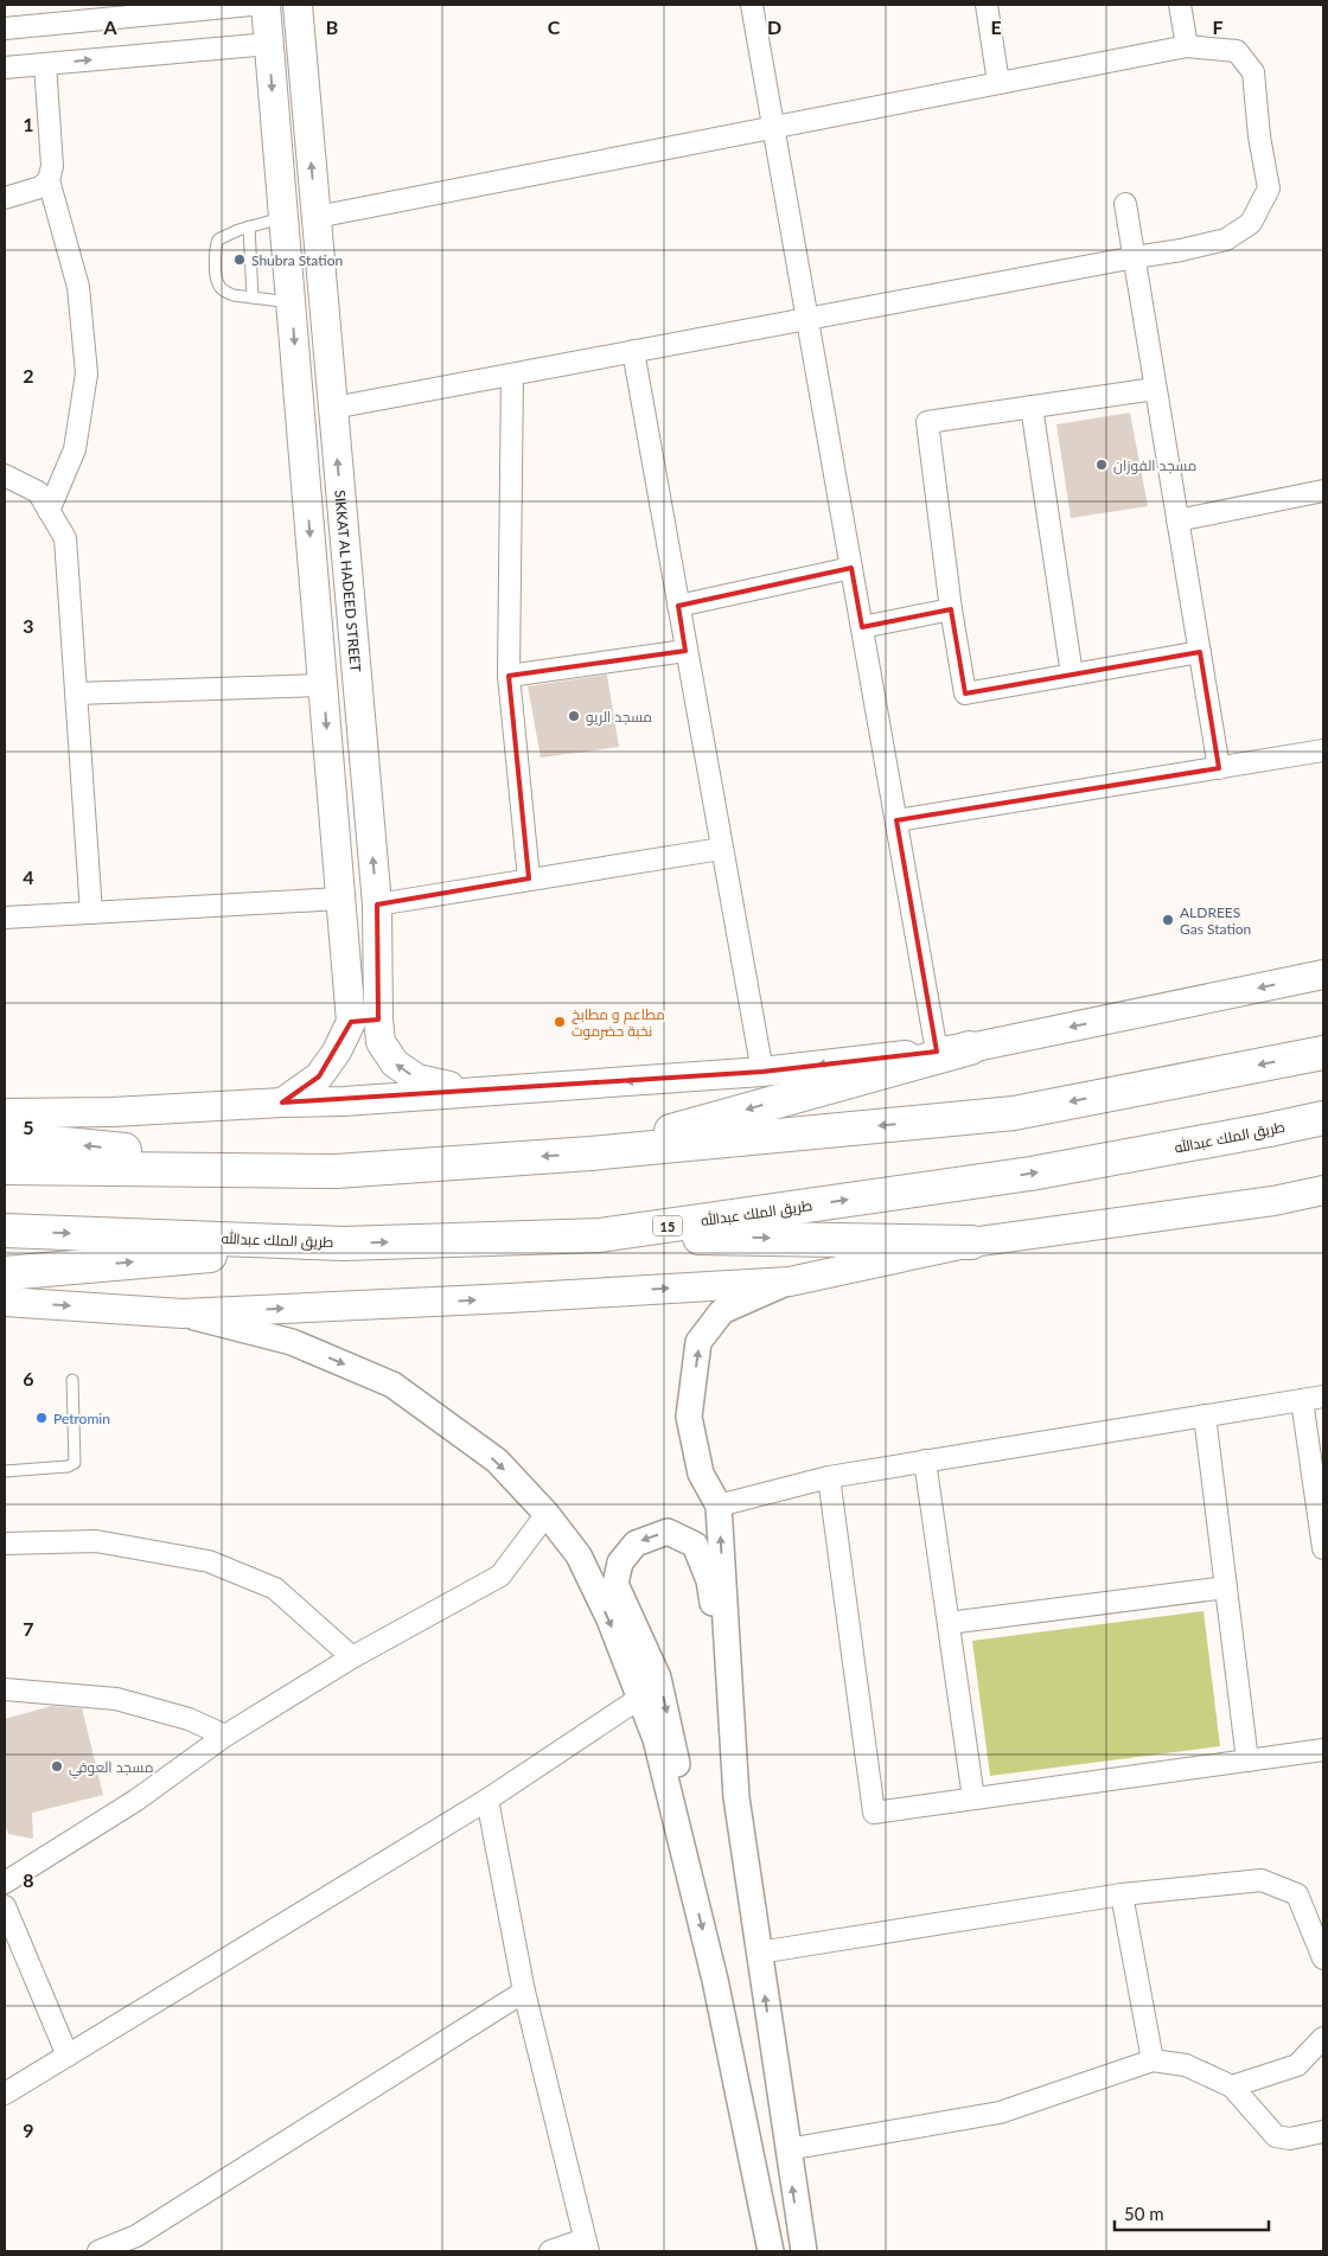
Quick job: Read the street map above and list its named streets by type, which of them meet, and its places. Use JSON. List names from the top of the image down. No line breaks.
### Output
{"streets":{"highway":["طريق الملك عبدالله","15"],"main road":["SIKKAT AL HADEED STREET"]},"places":["Shubra Station","مسجد الفوزان","مسجد الريو","ALDREES Gas Station","مطاعم و مطابخ نخبة حضرموت","Petromin","مسجد العوفي"],"scale_bar":"50 m","grid":{"columns":["A","B","C","D","E","F"],"rows":["1","2","3","4","5","6","7","8","9"]}}
